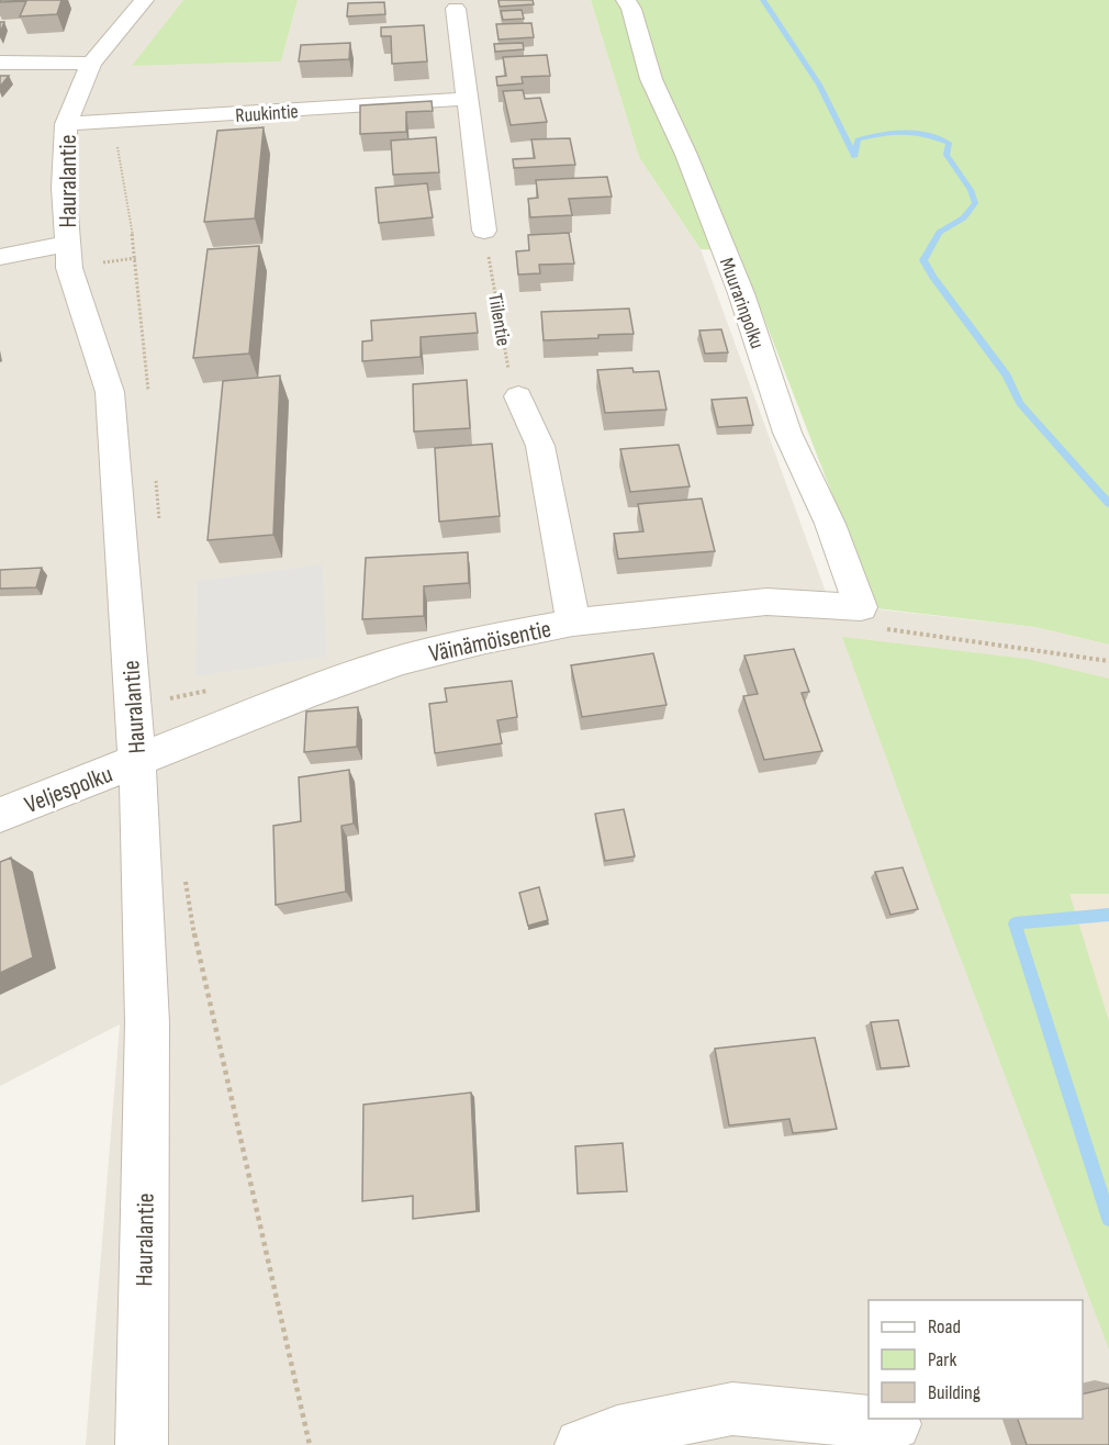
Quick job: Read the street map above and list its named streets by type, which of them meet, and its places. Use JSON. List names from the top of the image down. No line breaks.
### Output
{"streets":{"street":["Ruukintie","Hauralantie","Muurarinpolku","Väinämöisentie","Veljespolku"],"path":["Tiilentie"]},"crossings":[["Ruukintie","Hauralantie"],["Hauralantie","Väinämöisentie"],["Hauralantie","Veljespolku"],["Muurarinpolku","Väinämöisentie"],["Väinämöisentie","Veljespolku"]],"legend":["Road","Park","Building"]}
